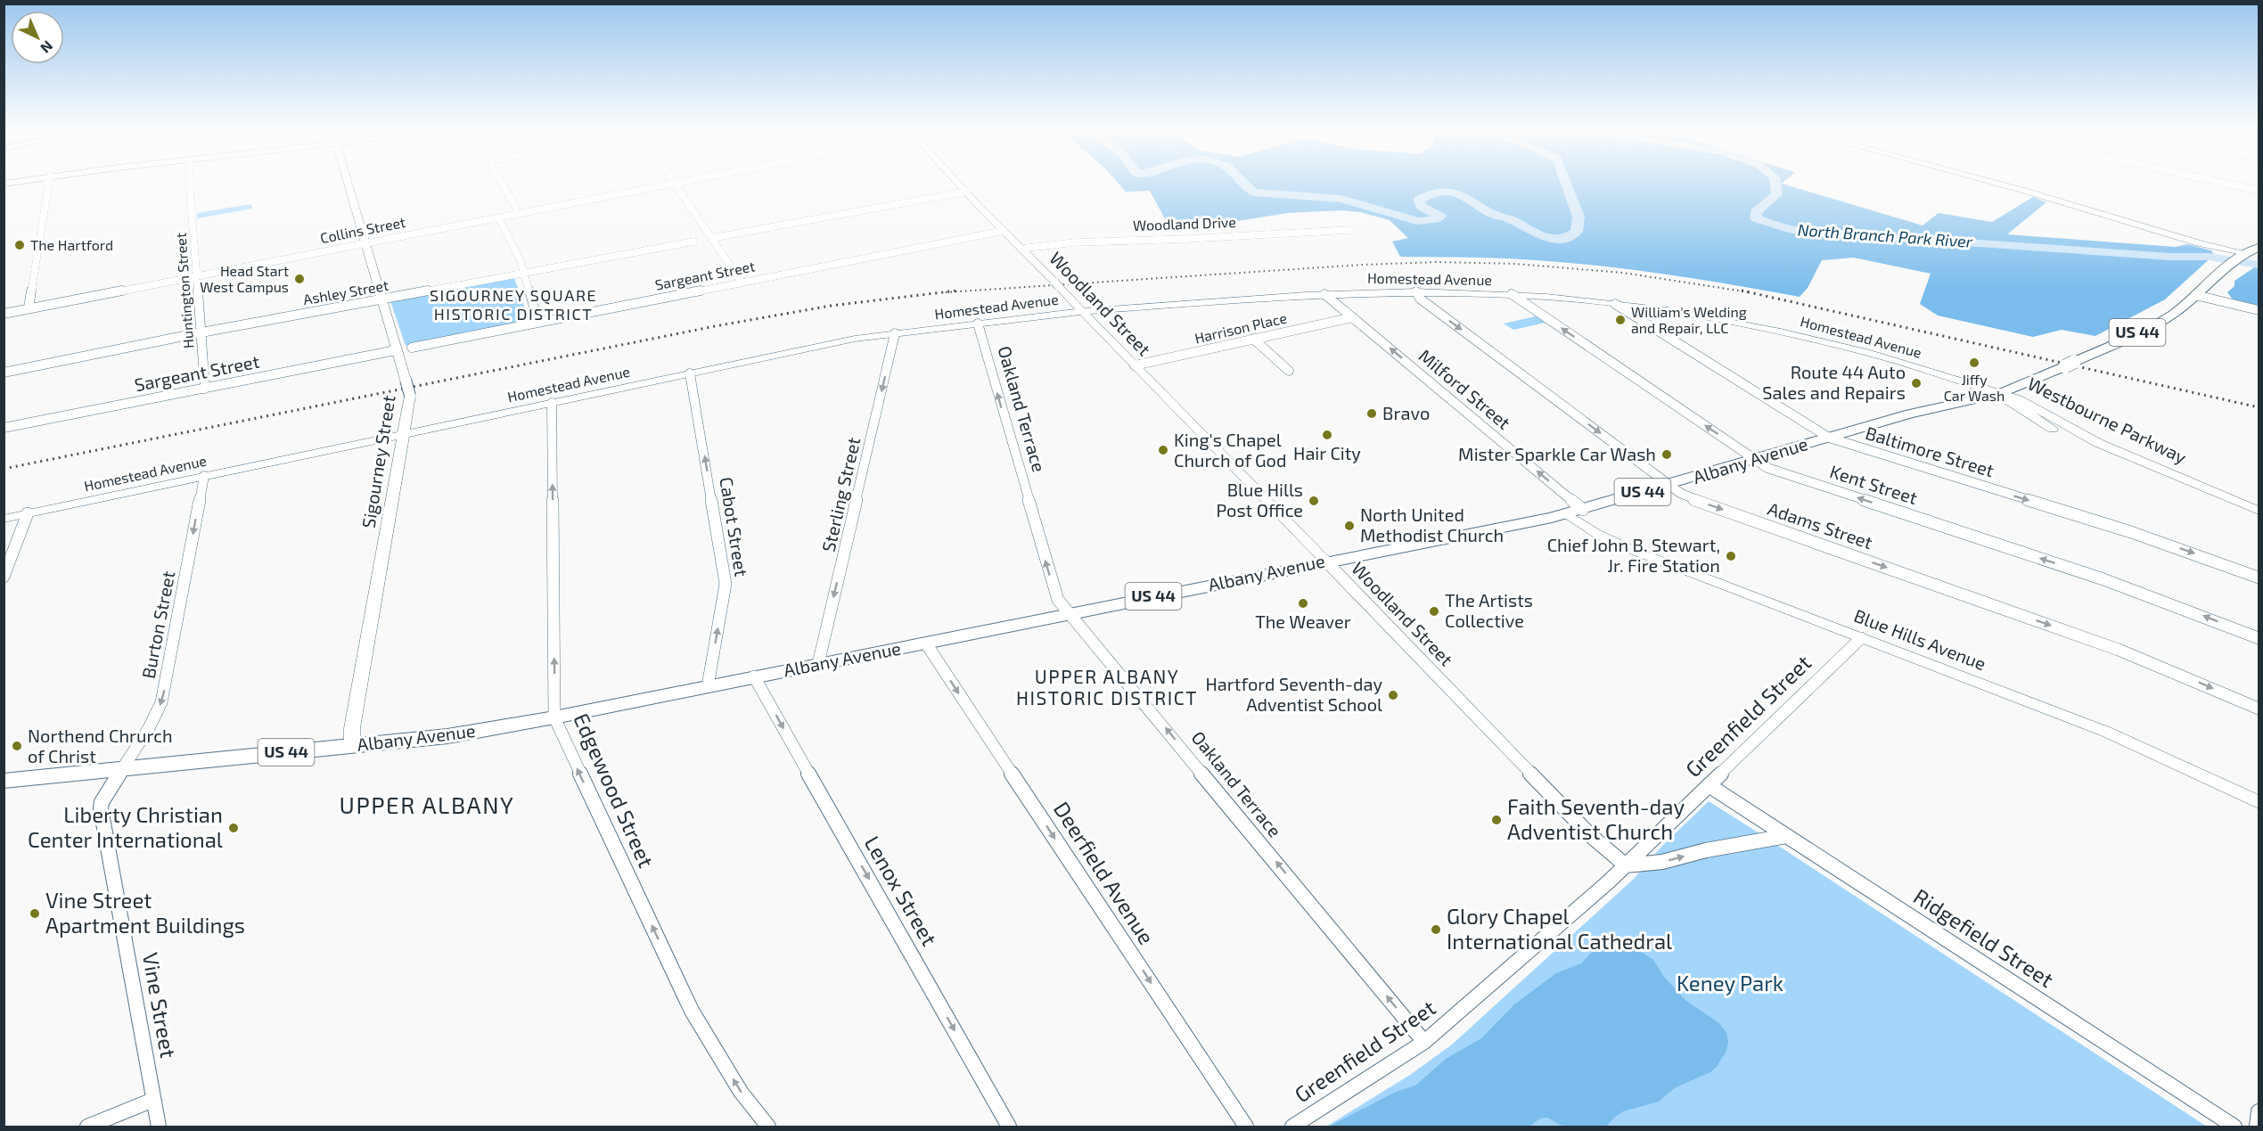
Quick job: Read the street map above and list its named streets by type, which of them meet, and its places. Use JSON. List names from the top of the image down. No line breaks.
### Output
{"streets":{"highway":["US 44","Albany Avenue"],"main road":["Homestead Avenue","Woodland Street","Westbourne Parkway","Sigourney Street","Blue Hills Avenue"],"street":["Woodland Drive","Collins Street","Sargeant Street","Huntington Street","Ashley Street","Harrison Place","Milford Street","Oakland Terrace","Baltimore Street","Kent Street","Sterling Street","Adams Street","Cabot Street","Burton Street","Greenfield Street","Edgewood Street","Deerfield Avenue","Lenox Street","Ridgefield Street","Vine Street"]},"crossings":[["Woodland Drive","Woodland Street"],["Collins Street","Huntington Street"],["Collins Street","Sigourney Street"],["Sargeant Street","Huntington Street"],["Sargeant Street","Woodland Street"],["Sargeant Street","Sigourney Street"],["Homestead Avenue","Woodland Street"],["Homestead Avenue","Milford Street"],["Homestead Avenue","Oakland Terrace"],["Homestead Avenue","Westbourne Parkway"],["Homestead Avenue","Baltimore Street"],["Homestead Avenue","Albany Avenue"],["Homestead Avenue","Sigourney Street"],["Homestead Avenue","Kent Street"],["Homestead Avenue","Sterling Street"],["Homestead Avenue","Adams Street"],["Homestead Avenue","Cabot Street"],["Homestead Avenue","Burton Street"],["Homestead Avenue","Edgewood Street"],["Huntington Street","Ashley Street"],["Ashley Street","Sigourney Street"],["Woodland Street","Harrison Place"],["Woodland Street","Albany Avenue"],["Woodland Street","Greenfield Street"],["Harrison Place","Milford Street"],["Milford Street","Albany Avenue"],["Oakland Terrace","Albany Avenue"],["Oakland Terrace","Greenfield Street"],["Westbourne Parkway","Albany Avenue"],["Baltimore Street","Albany Avenue"],["Albany Avenue","Sigourney Street"],["Albany Avenue","Kent Street"],["Albany Avenue","Sterling Street"],["Albany Avenue","Adams Street"],["Albany Avenue","Cabot Street"],["Albany Avenue","Burton Street"],["Albany Avenue","Blue Hills Avenue"],["Albany Avenue","Edgewood Street"],["Albany Avenue","Deerfield Avenue"],["Albany Avenue","Lenox Street"],["Albany Avenue","Vine Street"],["Burton Street","Vine Street"],["Blue Hills Avenue","Greenfield Street"],["Greenfield Street","Ridgefield Street"]],"one_way":["Milford Street","Oakland Terrace","Baltimore Street","Kent Street","Sterling Street","Adams Street","Cabot Street","Burton Street","Edgewood Street","Deerfield Avenue","Lenox Street"],"districts":["SIGOURNEY SQUARE HISTORIC DISTRICT","UPPER ALBANY HISTORIC DISTRICT","UPPER ALBANY"],"water":["North Branch Park River"],"parks":["Keney Park"],"places":["The Hartford","Head Start West Campus","William's Welding and Repair, LLC","Jiffy Car Wash","Route 44 Auto Sales and Repairs","Bravo","Hair City","King's Chapel Church of God","Mister Sparkle Car Wash","Blue Hills Post Office","North United Methodist Church","Chief John B. Stewart, Jr. Fire Station","The Weaver","The Artists Collective","Hartford Seventh-day Adventist School","Northend Chrurch of Christ","Faith Seventh-day Adventist Church","Liberty Christian Center International","Vine Street Apartment Buildings","Glory Chapel International Cathedral"],"north":"bottom right"}
